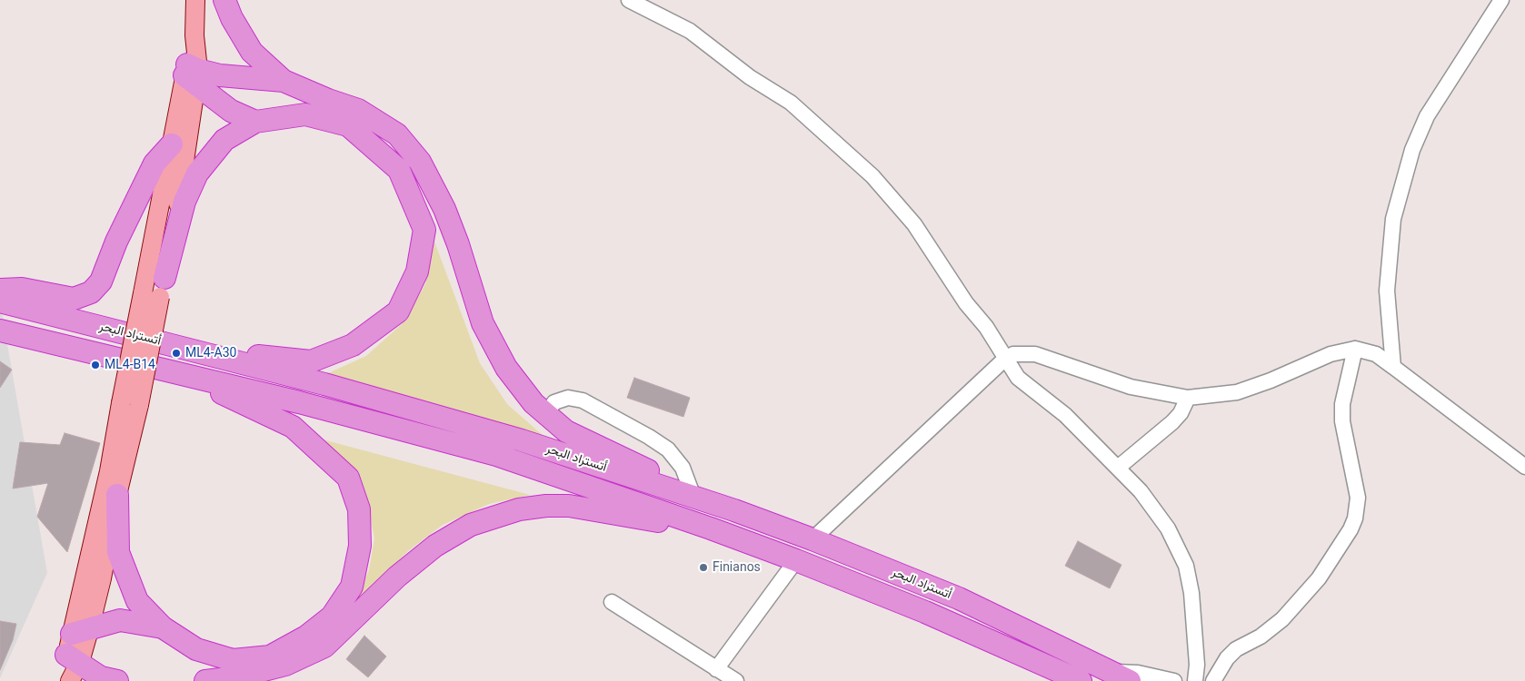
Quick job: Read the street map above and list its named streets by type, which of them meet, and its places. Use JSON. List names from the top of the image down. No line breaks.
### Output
{"streets":{"highway":["أتستراد البحر"]},"places":["ML4-A30","ML4-B14","Finianos"]}
